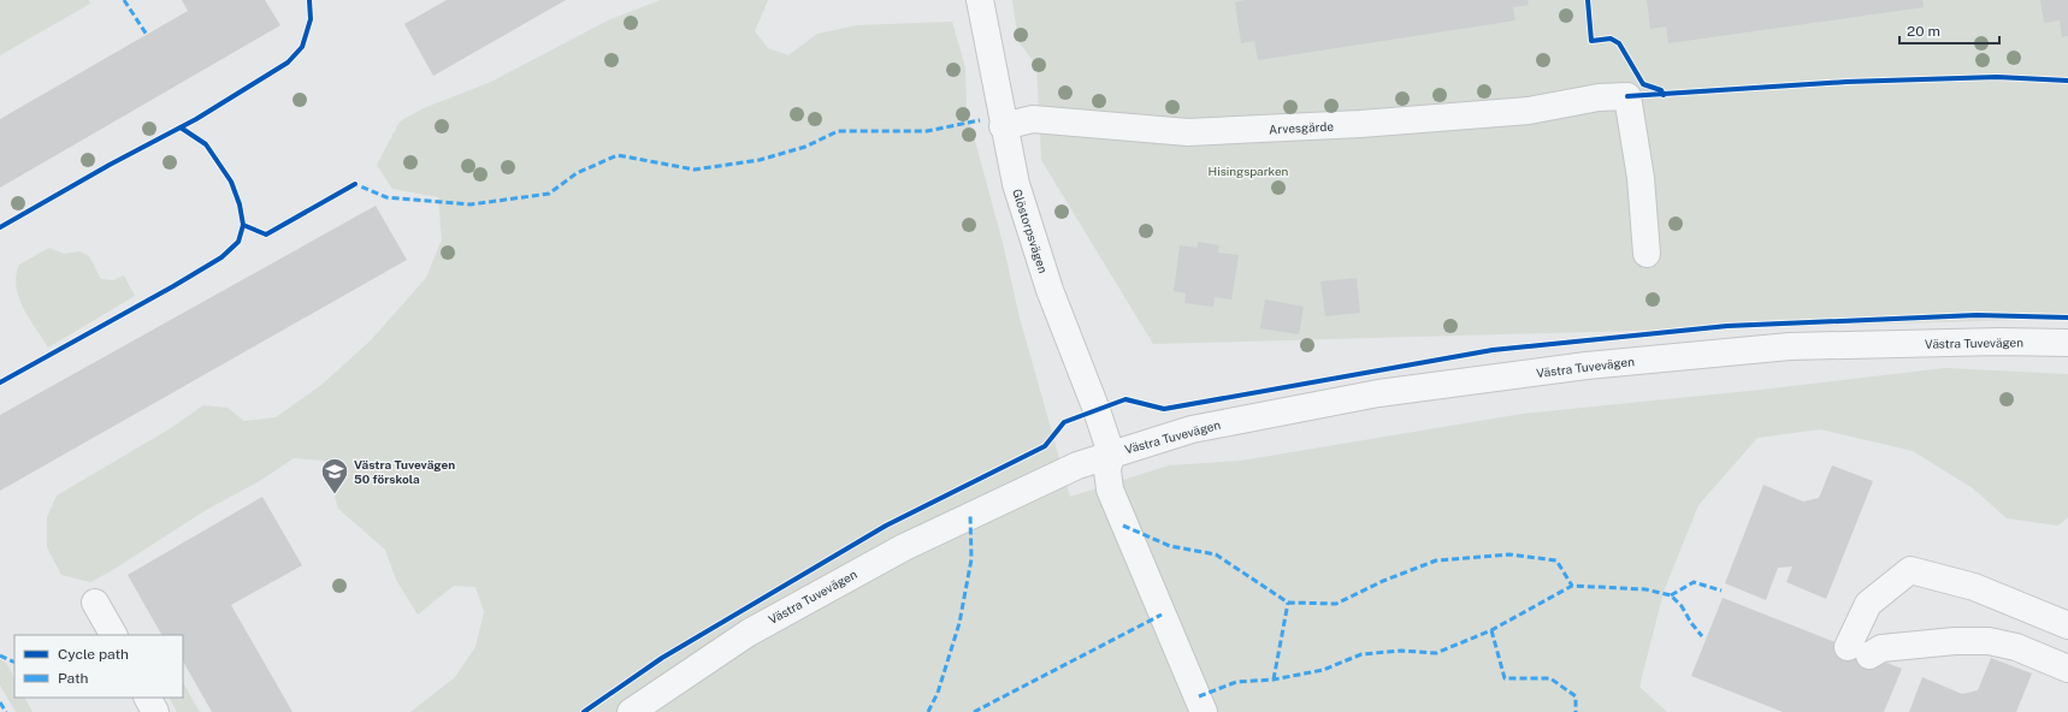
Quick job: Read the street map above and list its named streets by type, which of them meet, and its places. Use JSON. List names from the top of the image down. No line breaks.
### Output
{"streets":{"street":["Arvesgärde","Glöstorpsvägen","Västra Tuvevägen"]},"crossings":[["Arvesgärde","Glöstorpsvägen"],["Glöstorpsvägen","Västra Tuvevägen"]],"parks":["Hisingsparken"],"places":{"school or university":["Västra Tuvevägen 50 förskola"]},"legend":["Cycle path","Path"],"scale_bar":"20 m"}
